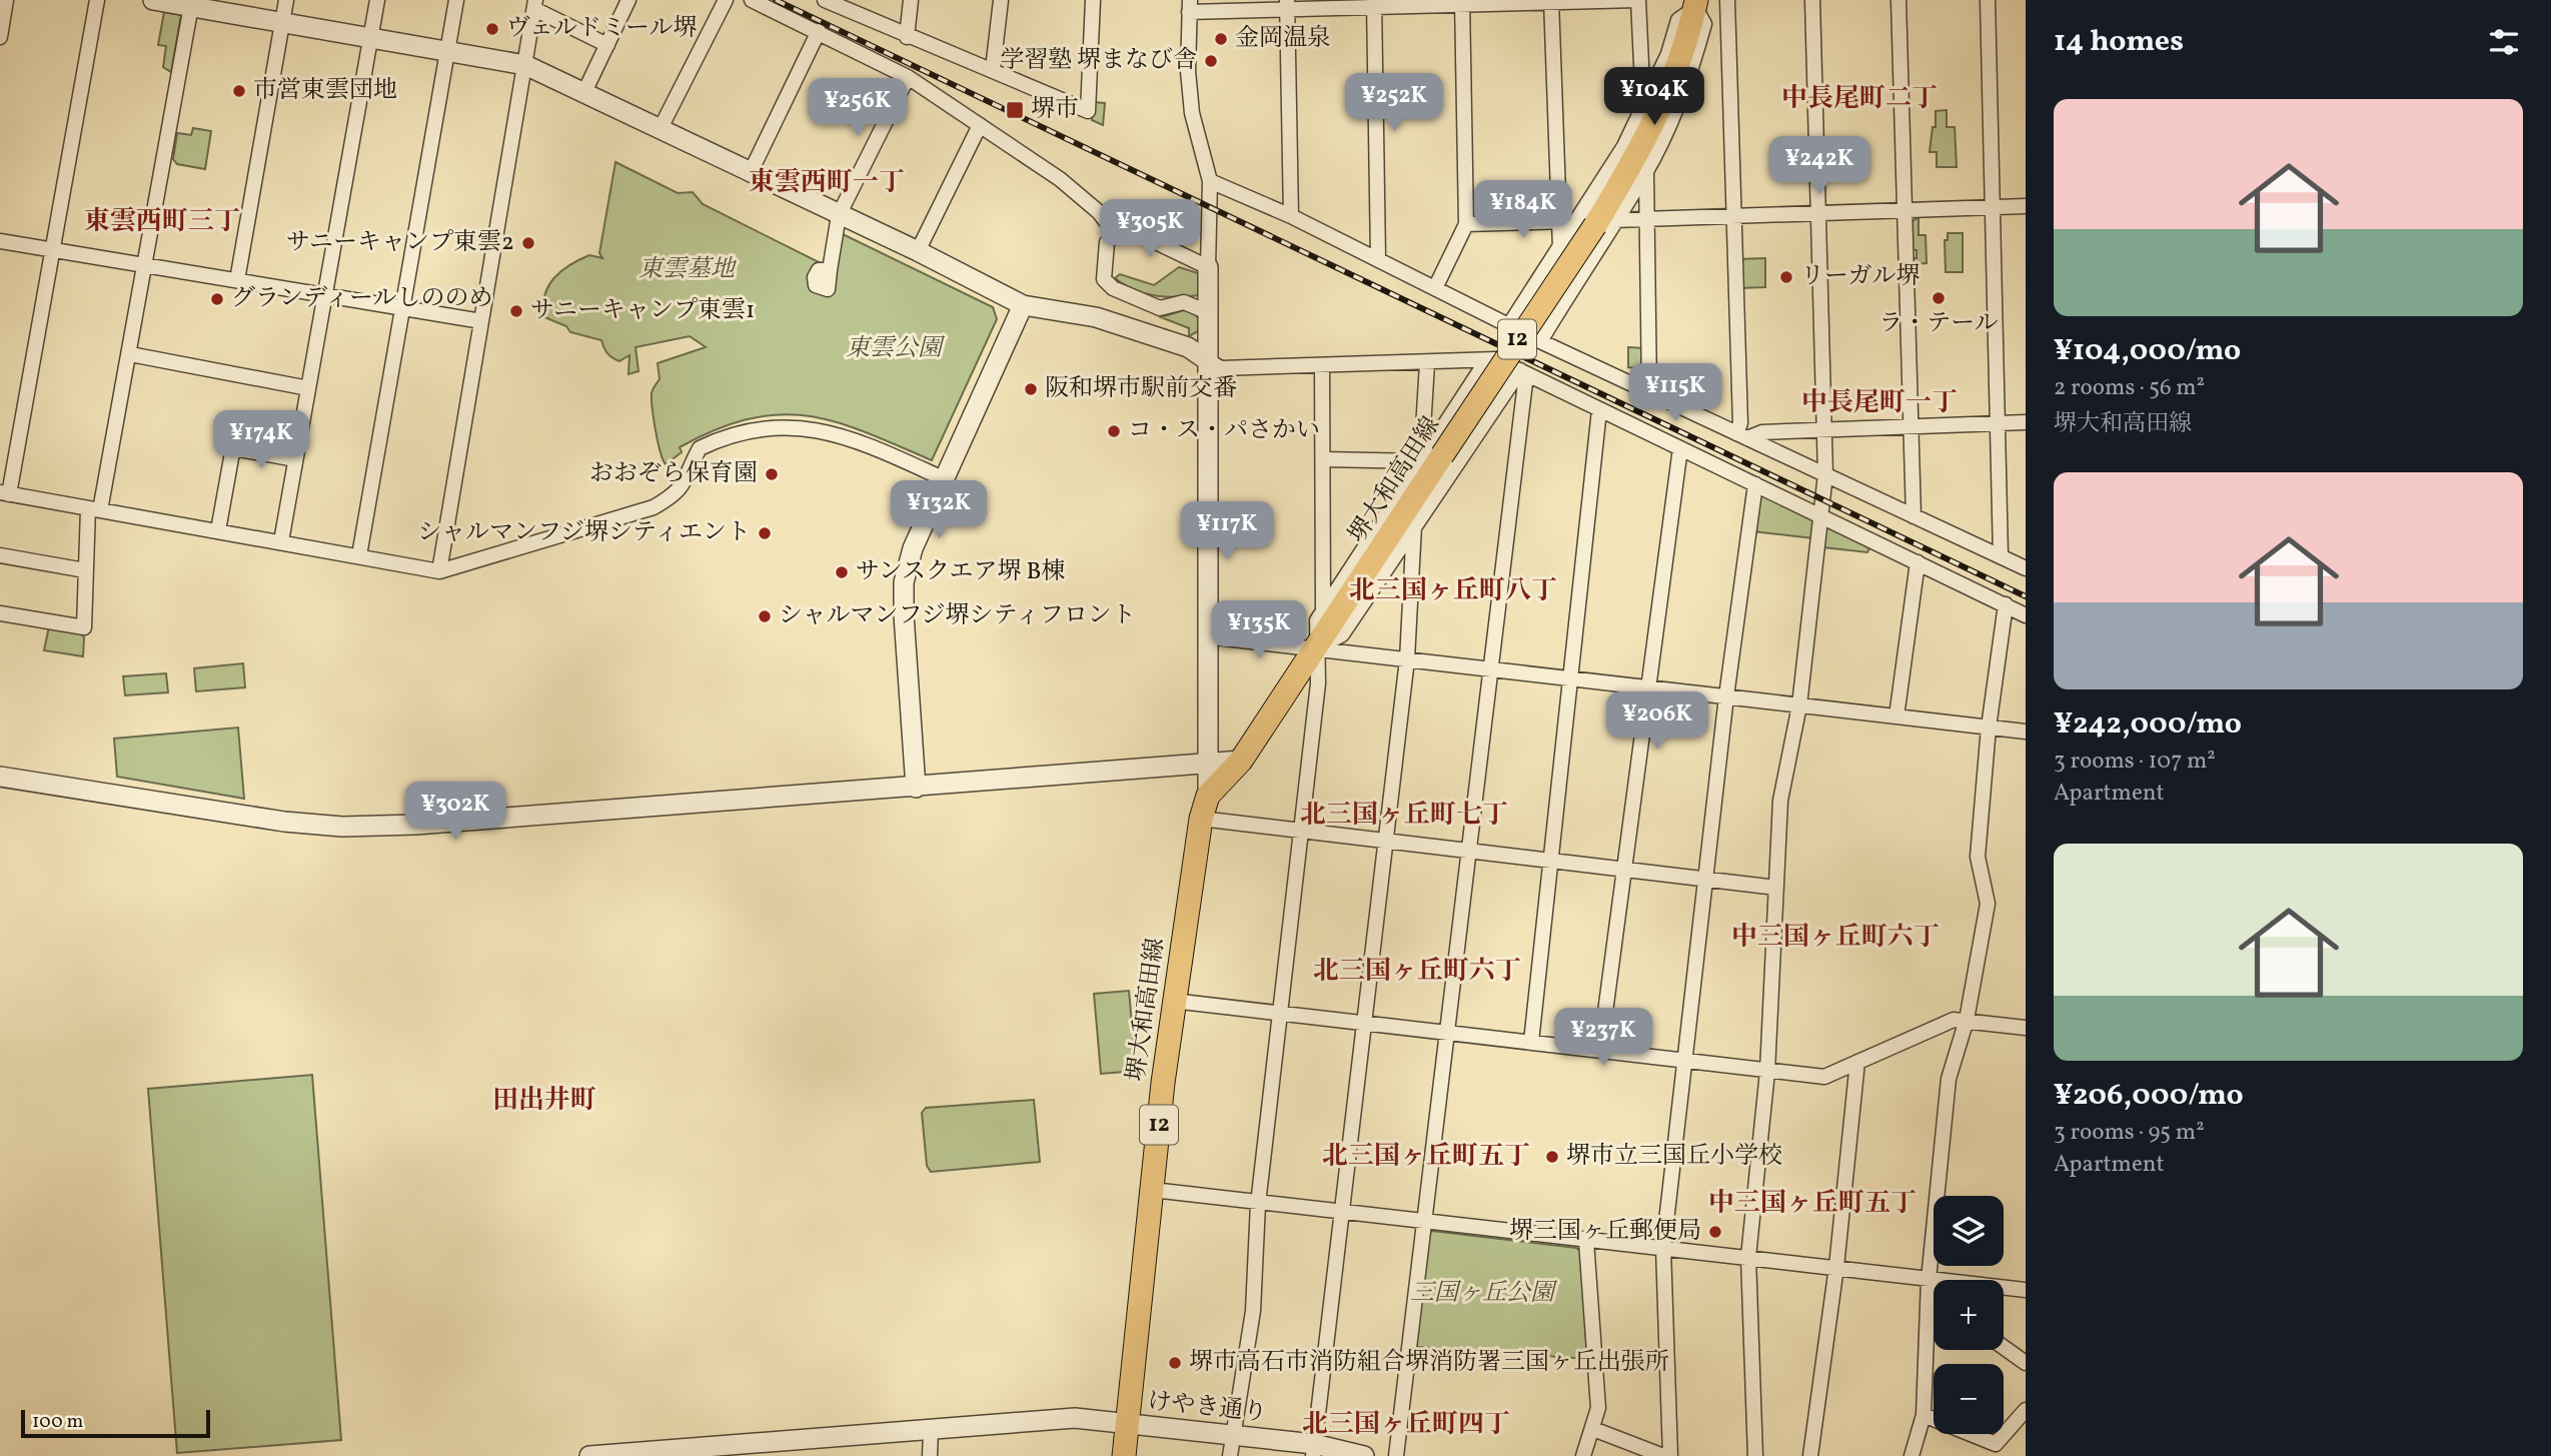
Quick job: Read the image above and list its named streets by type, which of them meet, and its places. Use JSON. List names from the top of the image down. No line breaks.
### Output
{"streets":{"main road":["12","堺大和高田線"],"street":["けやき通り"]},"crossings":[["堺大和高田線","けやき通り"]],"districts":["中長尾町二丁","東雲西町一丁","東雲西町三丁","中長尾町一丁","北三国ヶ丘町八丁","北三国ヶ丘町七丁","中三国ヶ丘町六丁","北三国ヶ丘町六丁","田出井町","北三国ヶ丘町五丁","中三国ヶ丘町五丁","北三国ヶ丘町四丁"],"parks":["東雲墓地","東雲公園","三国ヶ丘公園"],"places":{"other":["ヴェルドミール堺","金岡温泉","学習塾 堺まなび舎","市営東雲団地","サニーキャンプ東雲2","リーガル堺","ラ・テール","グランディールしののめ","サニーキャンプ東雲1","阪和堺市駅前交番","コ・ス・パさかい","おおぞら保育園","シャルマンフジ堺シティエント","サンスクエア堺 B棟","シャルマンフジ堺シティフロント","堺市立三国丘小学校","堺三国ヶ丘郵便局","堺市高石市消防組合堺消防署三国ヶ丘出張所"],"transit":["堺市"]},"scale_bar":"100 m","page":{"heading":"14 homes","price":["¥104K","¥252K","¥256K","¥242K","¥184K","¥305K","¥115K","¥174K","¥132K","¥117K","¥135K","¥206K","¥302K","¥237K"],"list":[{"name":"¥104,000/mo","note":"2 rooms · 56 m² · 堺大和高田線"},{"name":"¥242,000/mo","note":"3 rooms · 107 m² · Apartment"},{"name":"¥206,000/mo","note":"3 rooms · 95 m² · Apartment"}],"map_buttons":["+","−"],"scale":"100 m"}}
